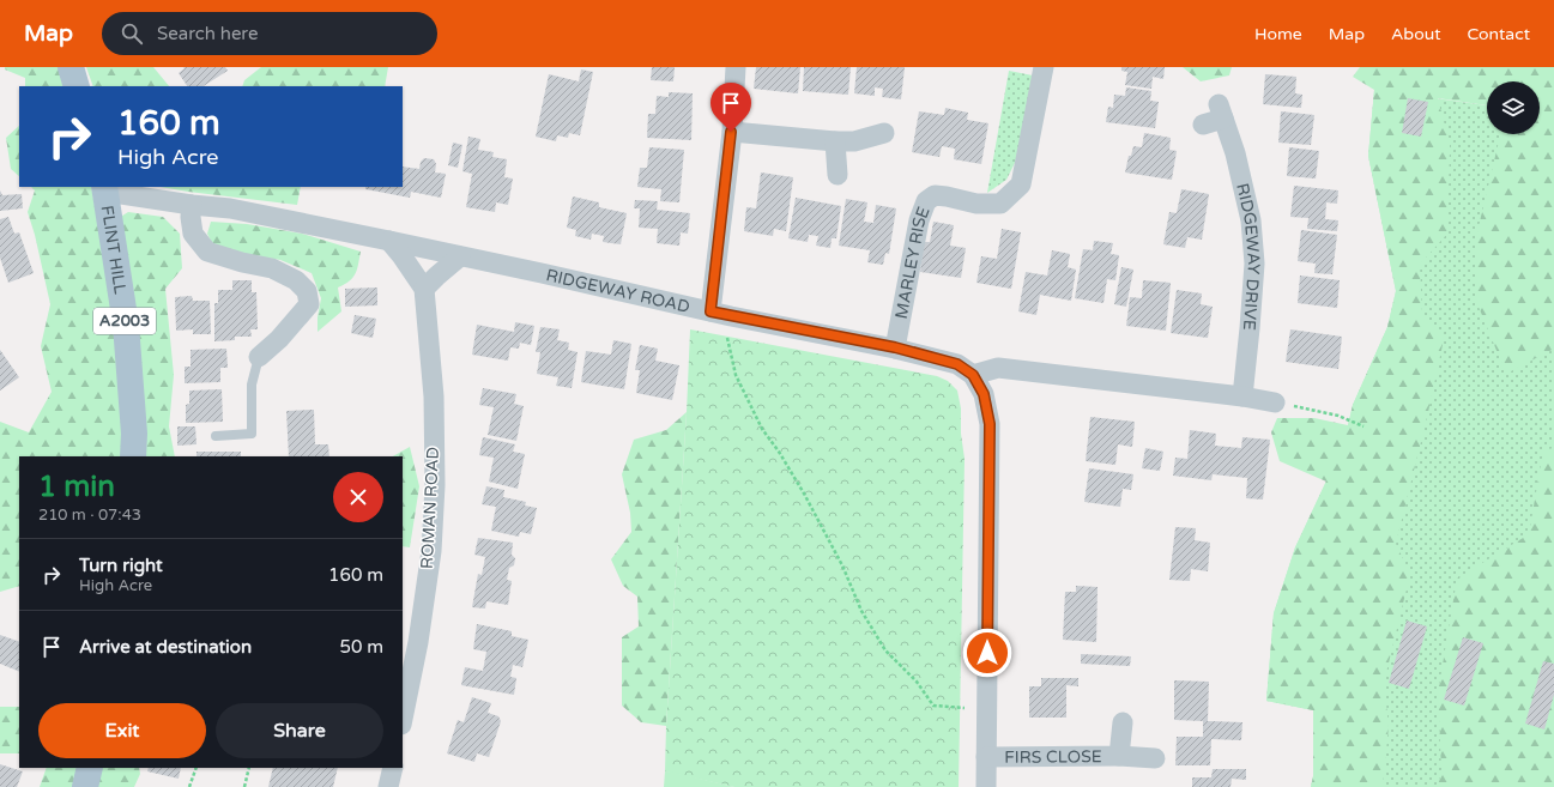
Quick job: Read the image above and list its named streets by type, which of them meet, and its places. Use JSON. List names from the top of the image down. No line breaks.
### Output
{"streets":{"main road":["FLINT HILL","A2003"],"street":["RIDGEWAY DRIVE","MARLEY RISE","RIDGEWAY ROAD","ROMAN ROAD","FIRS CLOSE"]},"crossings":[["FLINT HILL","RIDGEWAY ROAD"],["MARLEY RISE","RIDGEWAY ROAD"],["RIDGEWAY ROAD","ROMAN ROAD"]],"page":{"header":"Map","search":"Search here","nav":["Home","Map","About","Contact"],"turn":["160 m","High Acre"],"heading":["1 min","210 m · 07:43"],"list":[{"name":"Turn right","note":"High Acre","value":"160 m"},{"name":"Arrive at destination","value":"50 m"}],"buttons":["Exit","Share"]}}
